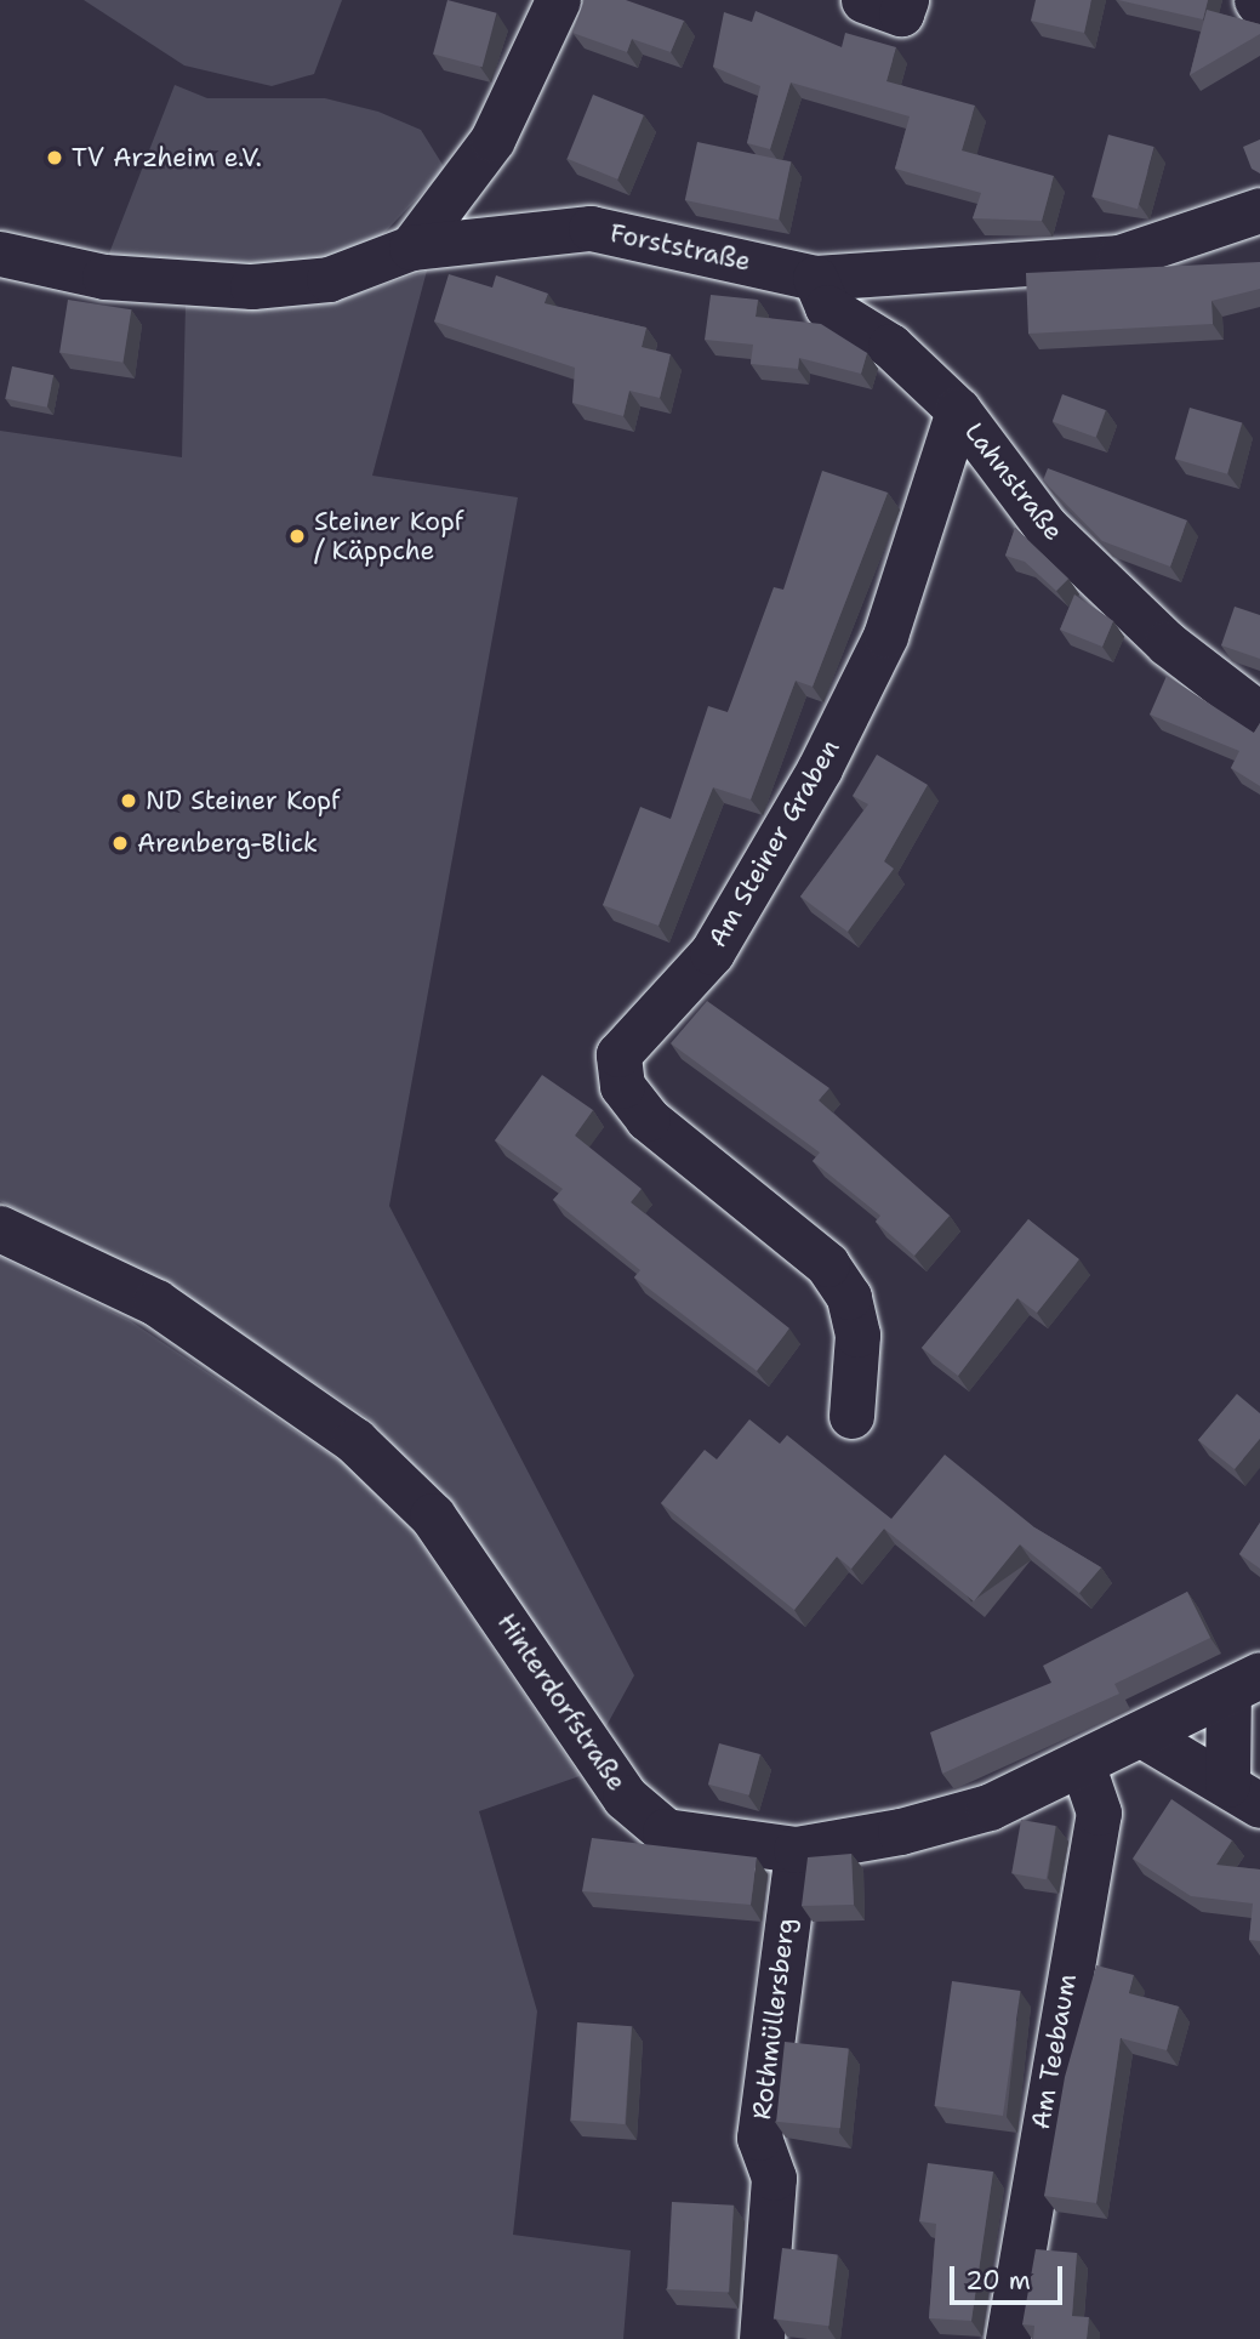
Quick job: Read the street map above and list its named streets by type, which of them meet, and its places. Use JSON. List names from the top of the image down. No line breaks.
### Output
{"streets":{"street":["Forststraße","Lahnstraße","Am Steiner Graben","Hinterdorfstraße","Rothmüllersberg","Am Teebaum"]},"crossings":[["Forststraße","Lahnstraße"],["Lahnstraße","Am Steiner Graben"],["Hinterdorfstraße","Rothmüllersberg"],["Hinterdorfstraße","Am Teebaum"]],"places":["TV Arzheim e.V.","Steiner Kopf / Käppche","ND Steiner Kopf","Arenberg-Blick"],"scale_bar":"20 m"}
